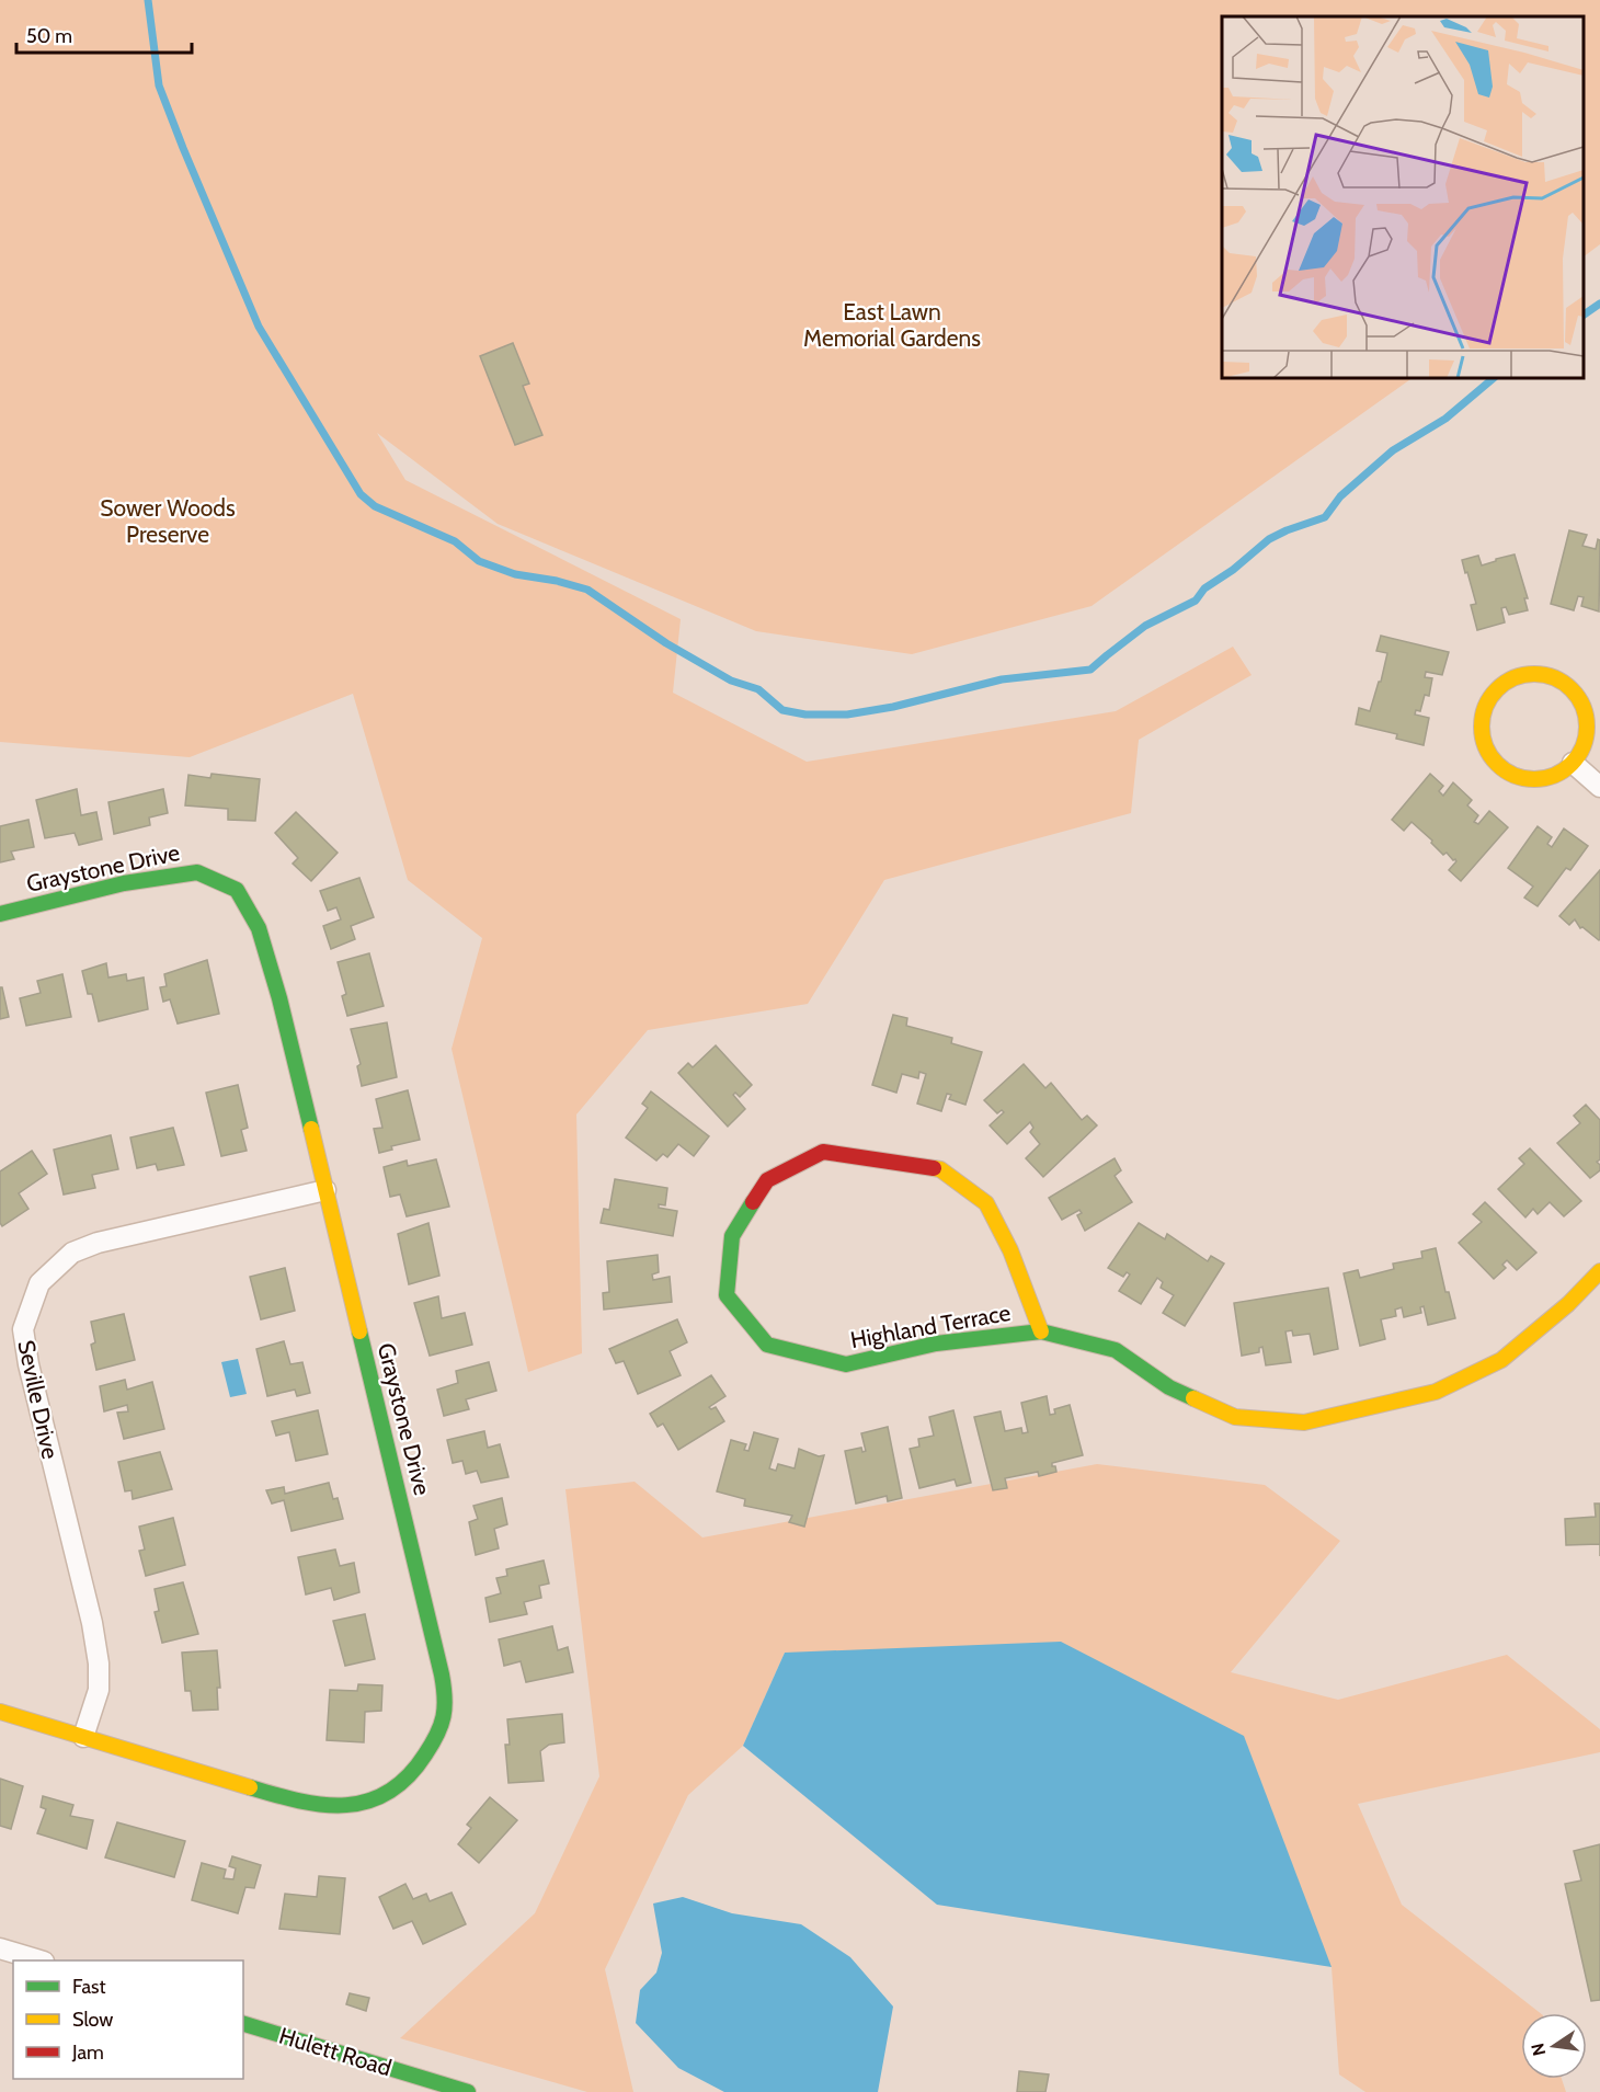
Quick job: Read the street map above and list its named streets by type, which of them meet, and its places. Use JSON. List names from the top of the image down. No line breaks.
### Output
{"streets":{"street":["Graystone Drive","Highland Terrace","Seville Drive","Hulett Road"]},"crossings":[["Graystone Drive","Seville Drive"]],"parks":["East Lawn Memorial Gardens","Sower Woods Preserve"],"legend":["Fast","Slow","Jam"],"scale_bar":"50 m","north":"left"}
